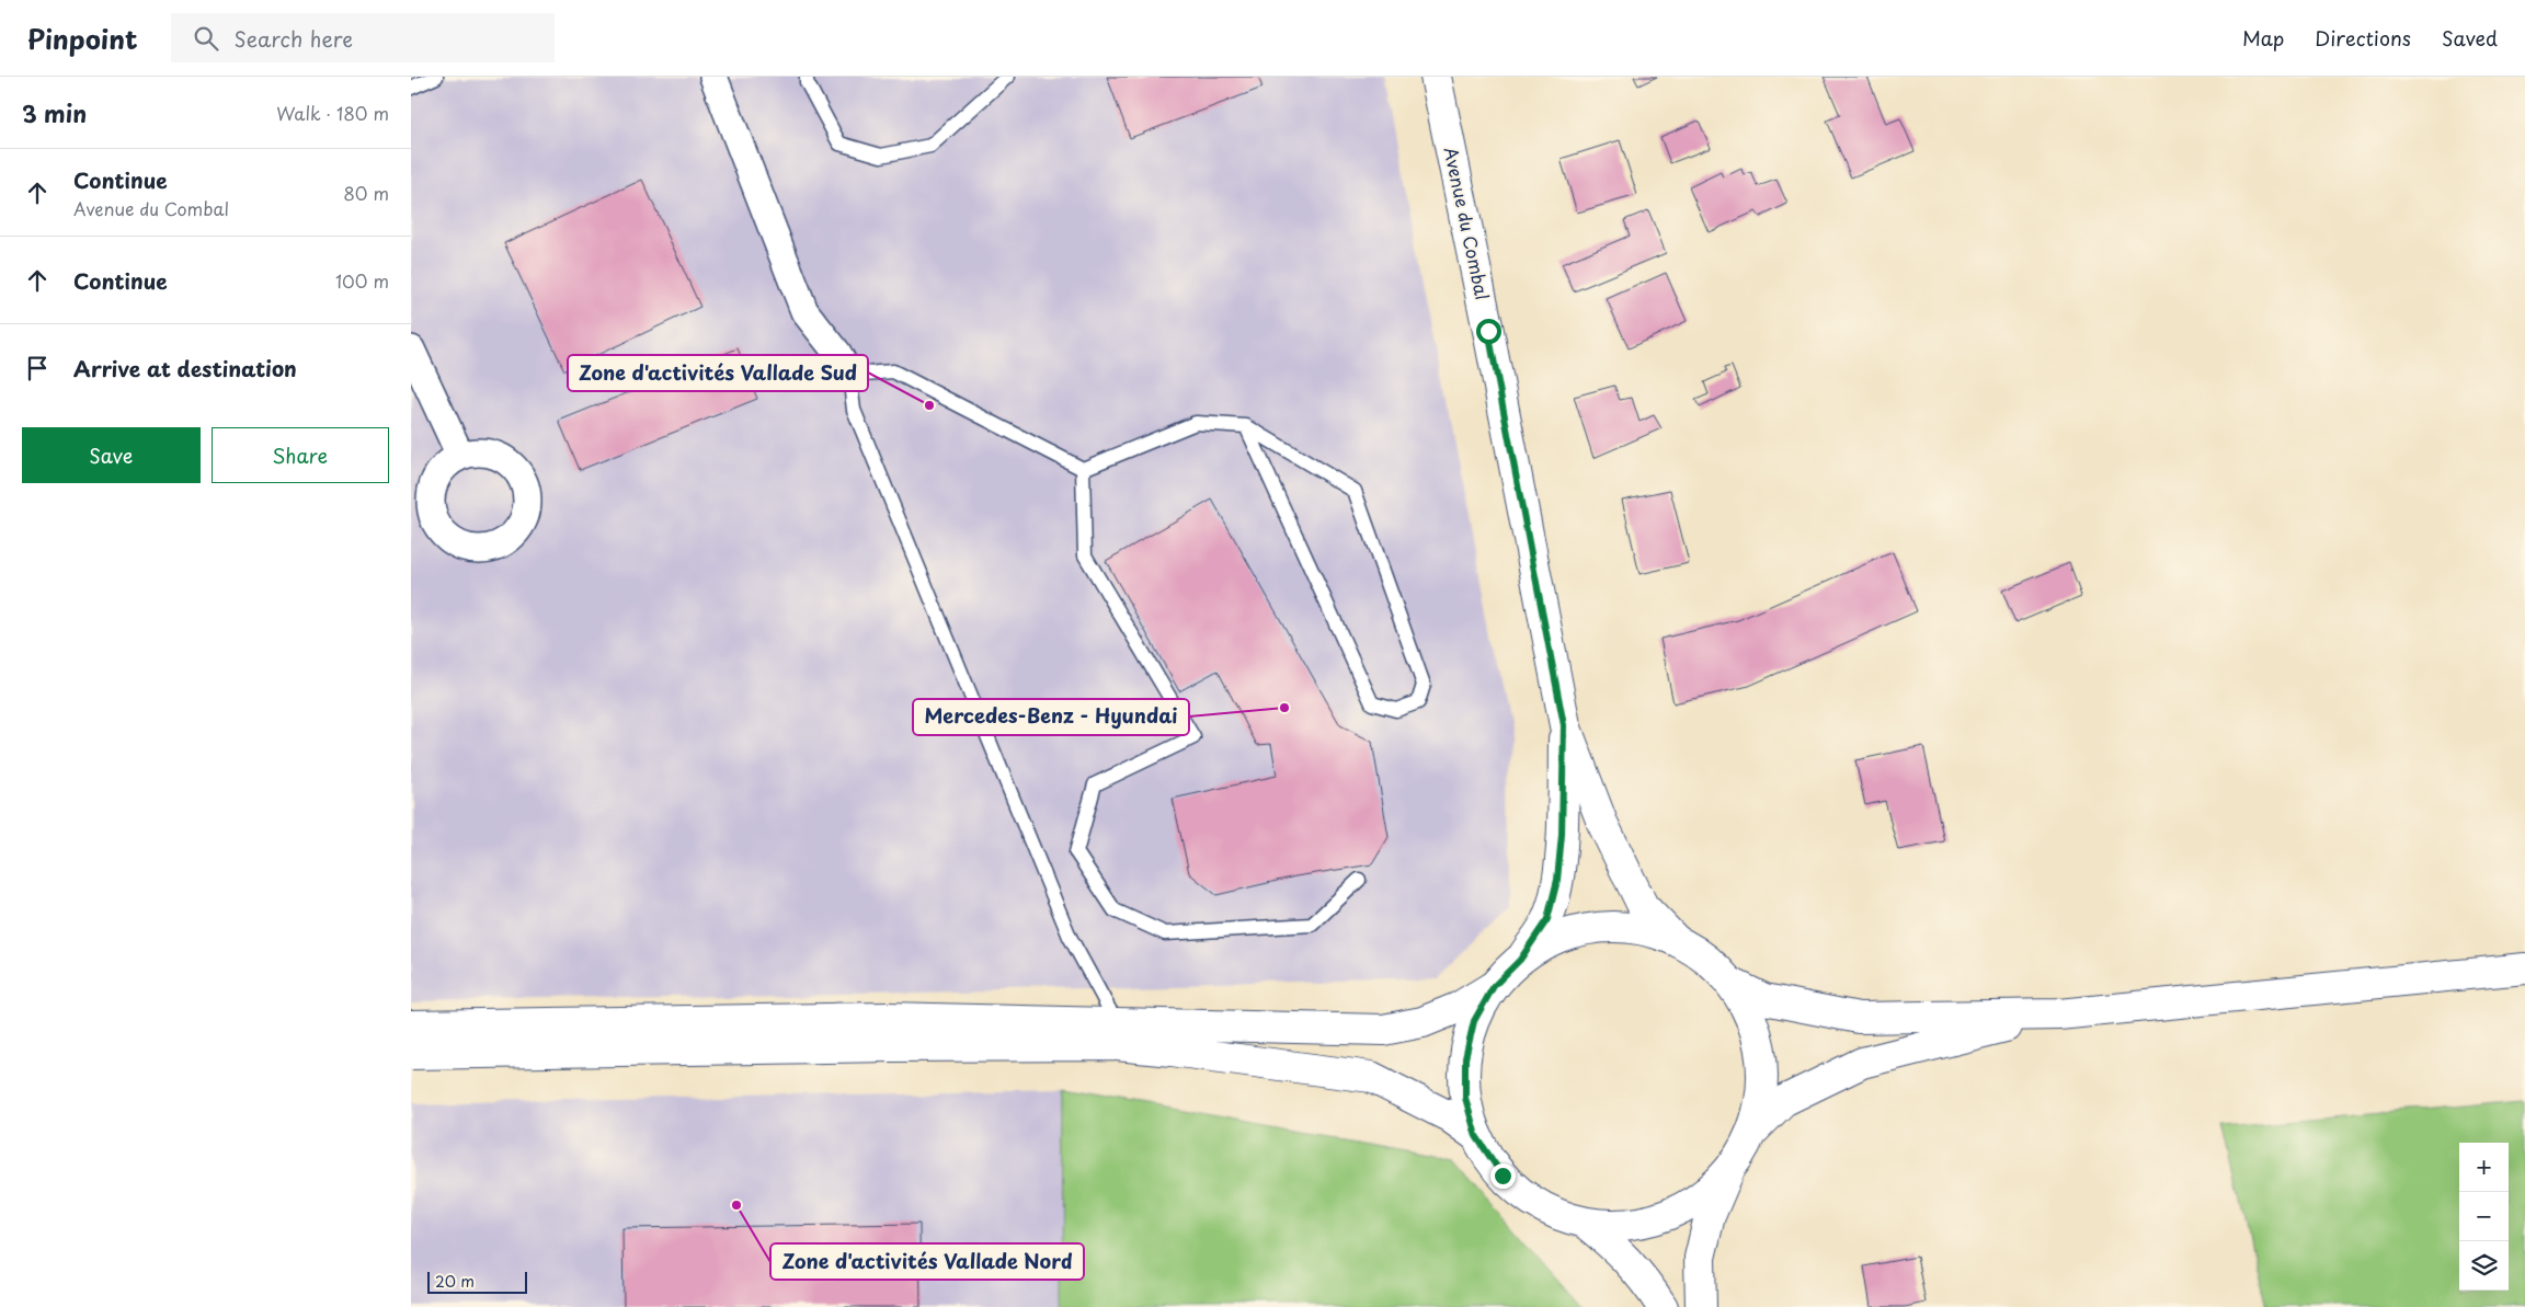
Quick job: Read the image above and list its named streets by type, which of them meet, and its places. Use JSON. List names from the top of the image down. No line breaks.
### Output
{"streets":{"main road":["Avenue du Combal"]},"places":["Zone d'activités Vallade Sud","Mercedes-Benz - Hyundai","Zone d'activités Vallade Nord"],"scale_bar":"20 m","page":{"header":"Pinpoint","search":"Search here","nav":["Map","Directions","Saved"],"heading":["3 min","Walk · 180 m"],"list":[["Continue","Avenue du Combal","80 m"],["Continue","100 m"],"Arrive at destination"],"buttons":["Save","Share"],"map_buttons":["+","−"],"scale":"20 m"}}
